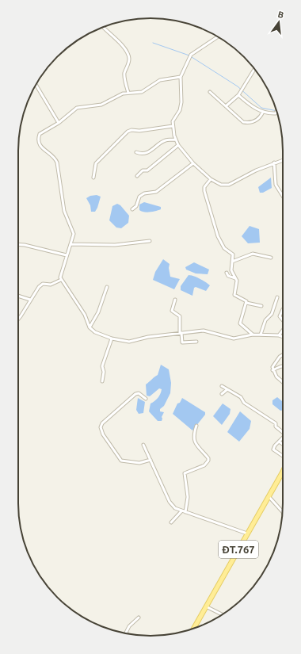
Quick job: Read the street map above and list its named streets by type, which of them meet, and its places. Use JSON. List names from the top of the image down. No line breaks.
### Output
{"streets":{"main road":["ĐT.767"]},"north":"top"}
